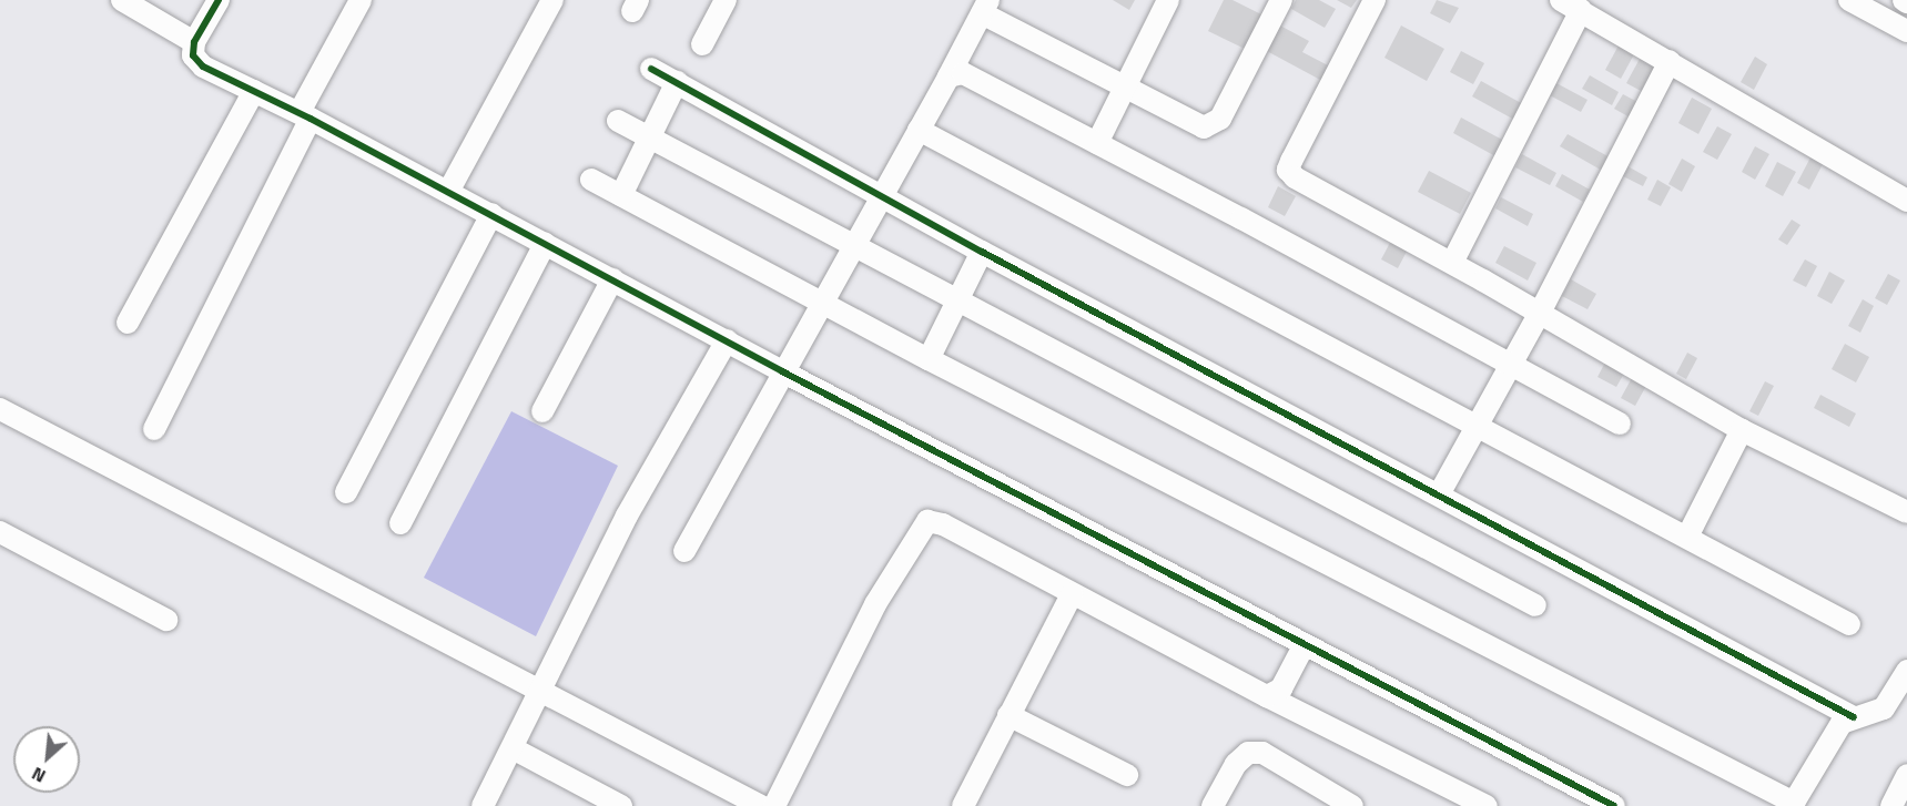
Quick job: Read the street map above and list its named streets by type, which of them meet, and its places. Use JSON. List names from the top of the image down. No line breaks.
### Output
{"north":"bottom left"}
